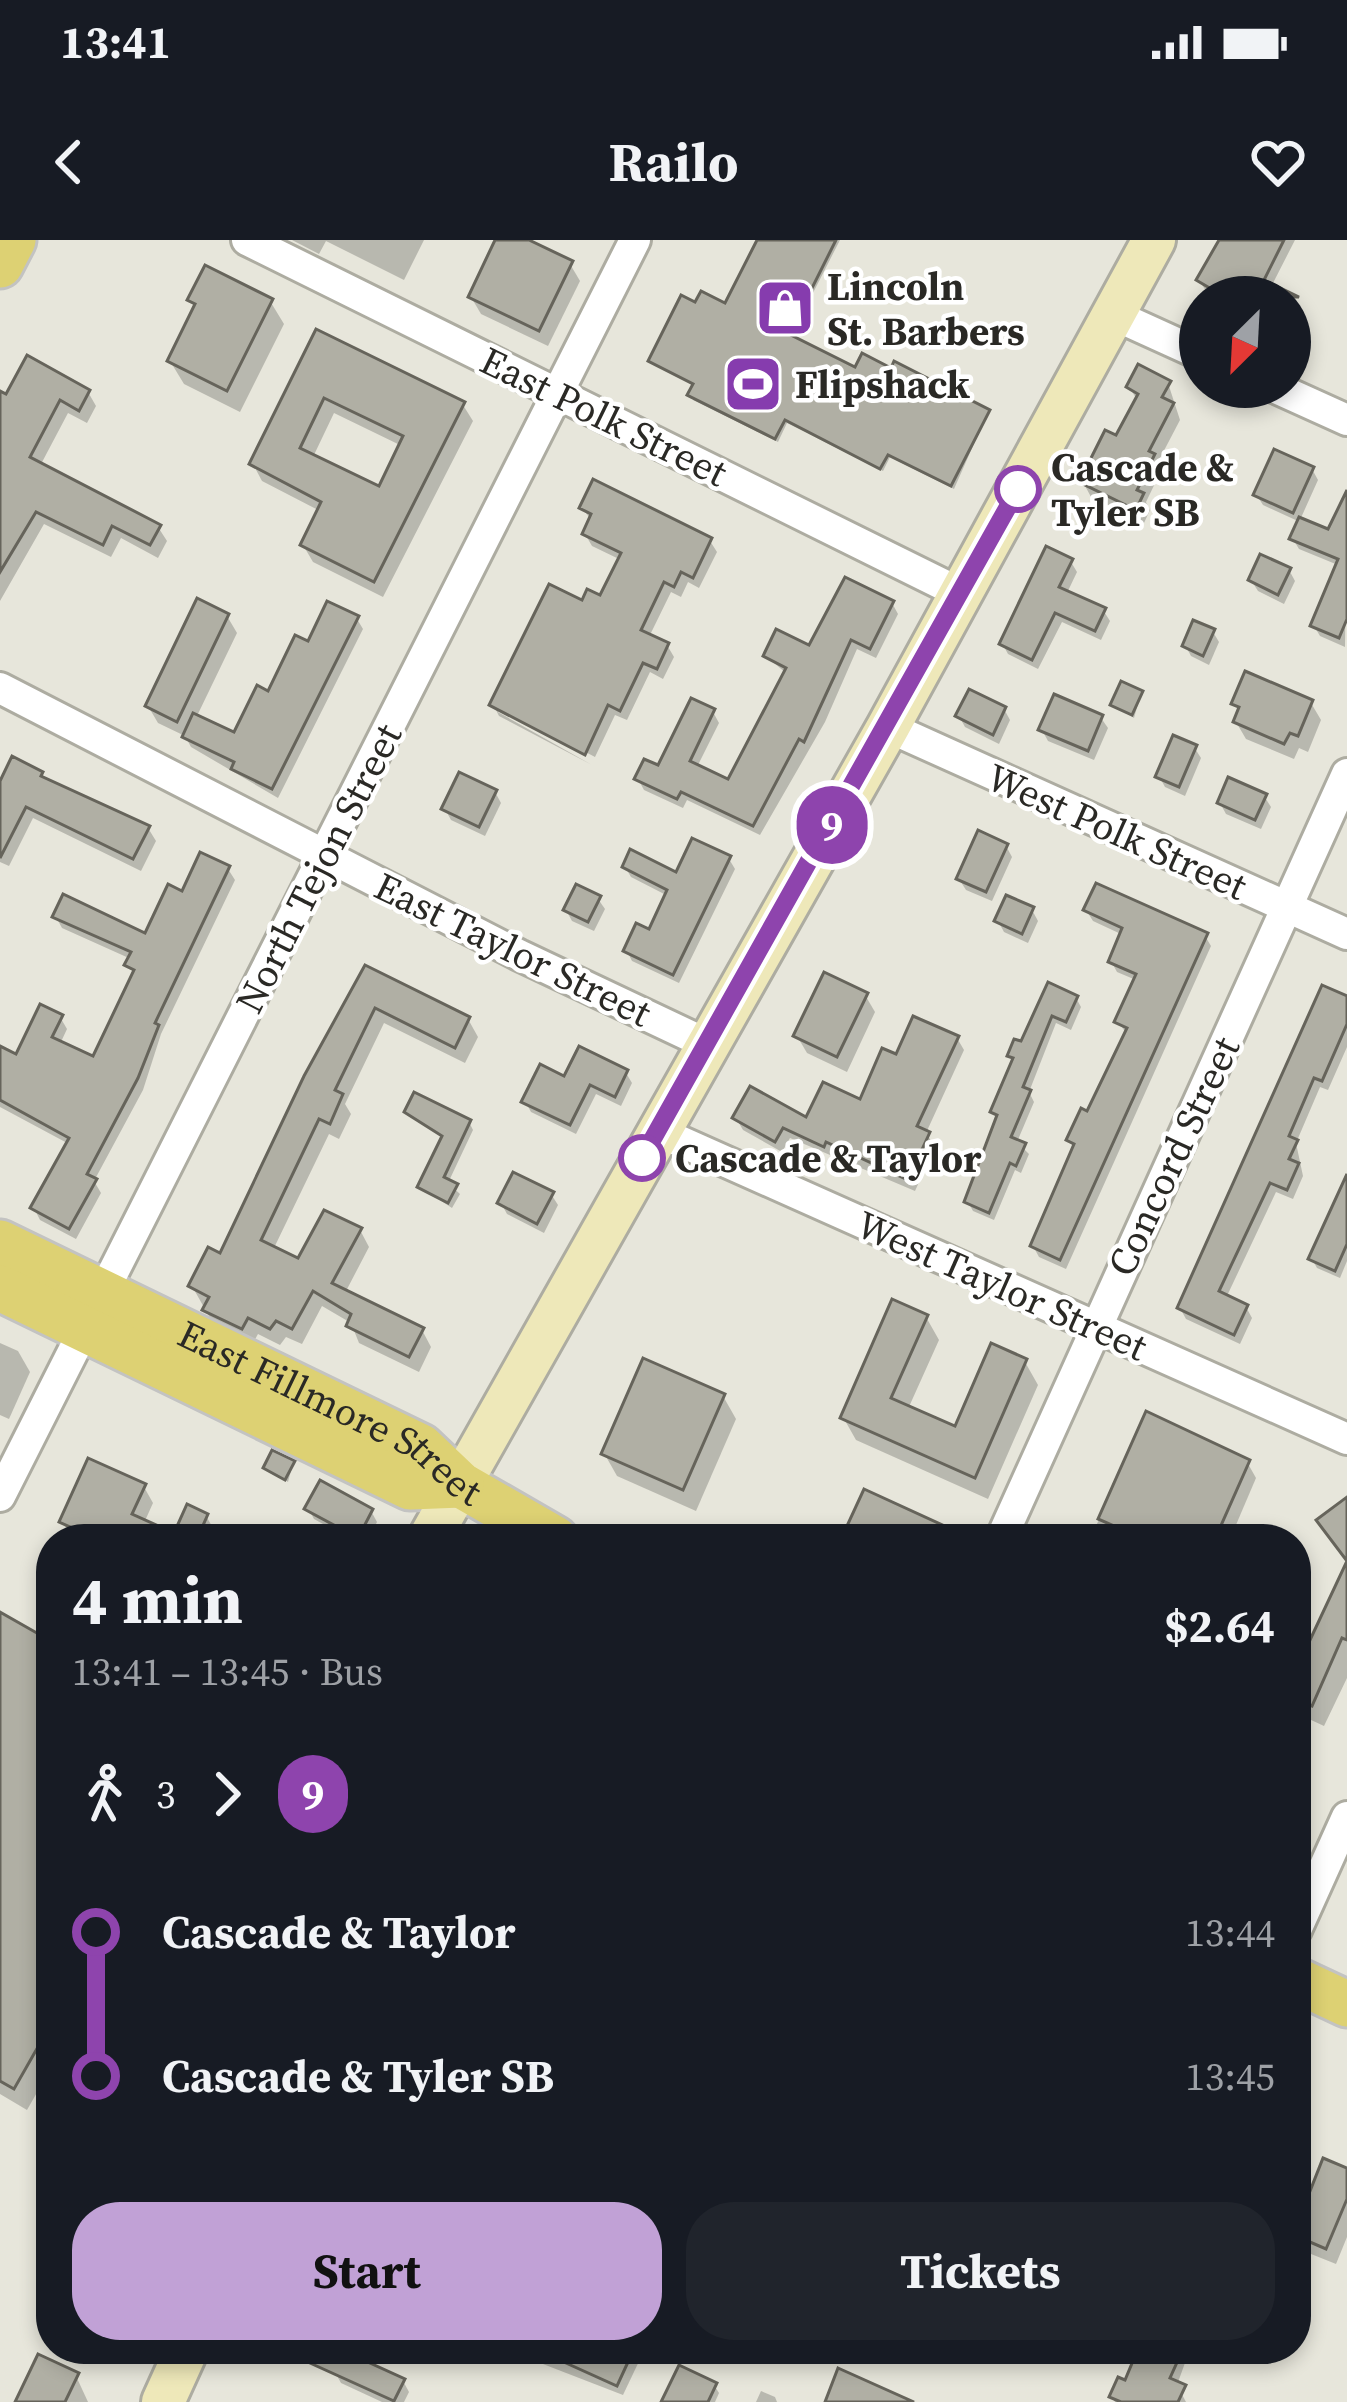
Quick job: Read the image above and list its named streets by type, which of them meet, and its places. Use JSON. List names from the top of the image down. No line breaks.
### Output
{"streets":{"main road":["East Fillmore Street"],"street":["East Polk Street","West Polk Street","North Tejon Street","East Taylor Street","Concord Street","West Taylor Street"]},"crossings":[["East Polk Street","North Tejon Street"],["West Polk Street","Concord Street"],["North Tejon Street","East Taylor Street"],["North Tejon Street","East Fillmore Street"],["Concord Street","West Taylor Street"]],"places":{"shop":["Lincoln St. Barbers"],"sports":["Flipshack"],"other":["Cascade & Tyler SB","Cascade & Taylor"]},"lines":["bus line 9"],"north":"bottom left","page":{"status":"13:41","header":"Railo","on_map":"9","heading":["4 min","13:41 – 13:45 · Bus","$2.64"],"legs":["3","9"],"list":[{"name":"Cascade & Taylor","value":"13:44"},{"name":"Cascade & Tyler SB","value":"13:45"}],"buttons":["Start","Tickets"]}}
